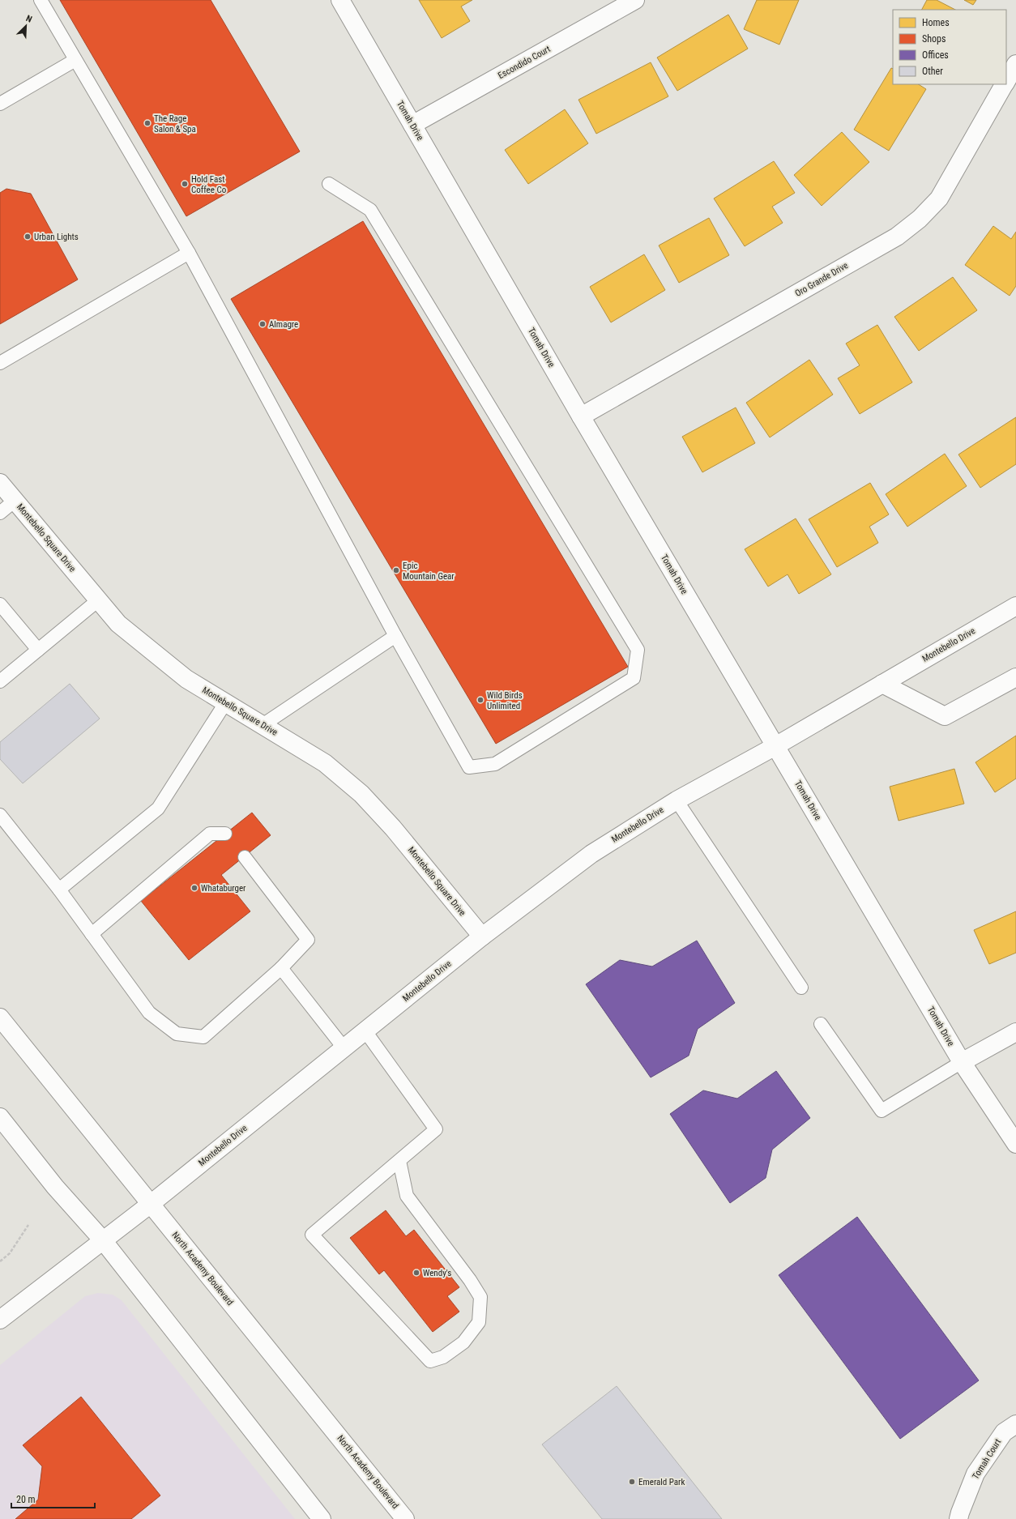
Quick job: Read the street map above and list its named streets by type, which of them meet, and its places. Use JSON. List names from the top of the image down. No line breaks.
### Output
{"streets":{"main road":["Escondido Court","Tomah Drive","Oro Grande Drive","Montebello Square Drive","Montebello Drive","North Academy Boulevard","Tomah Court"]},"crossings":[["Escondido Court","Tomah Drive"],["Tomah Drive","Oro Grande Drive"],["Tomah Drive","Montebello Drive"],["Montebello Square Drive","Montebello Drive"],["Montebello Drive","North Academy Boulevard"]],"places":["The Rage Salon & Spa","Hold Fast Coffee Co","Urban Lights","Almagre","Epic Mountain Gear","Wild Birds Unlimited","Whataburger","Wendy's","Emerald Park"],"legend":["Homes","Shops","Offices","Other"],"scale_bar":"20 m","north":"top right"}
